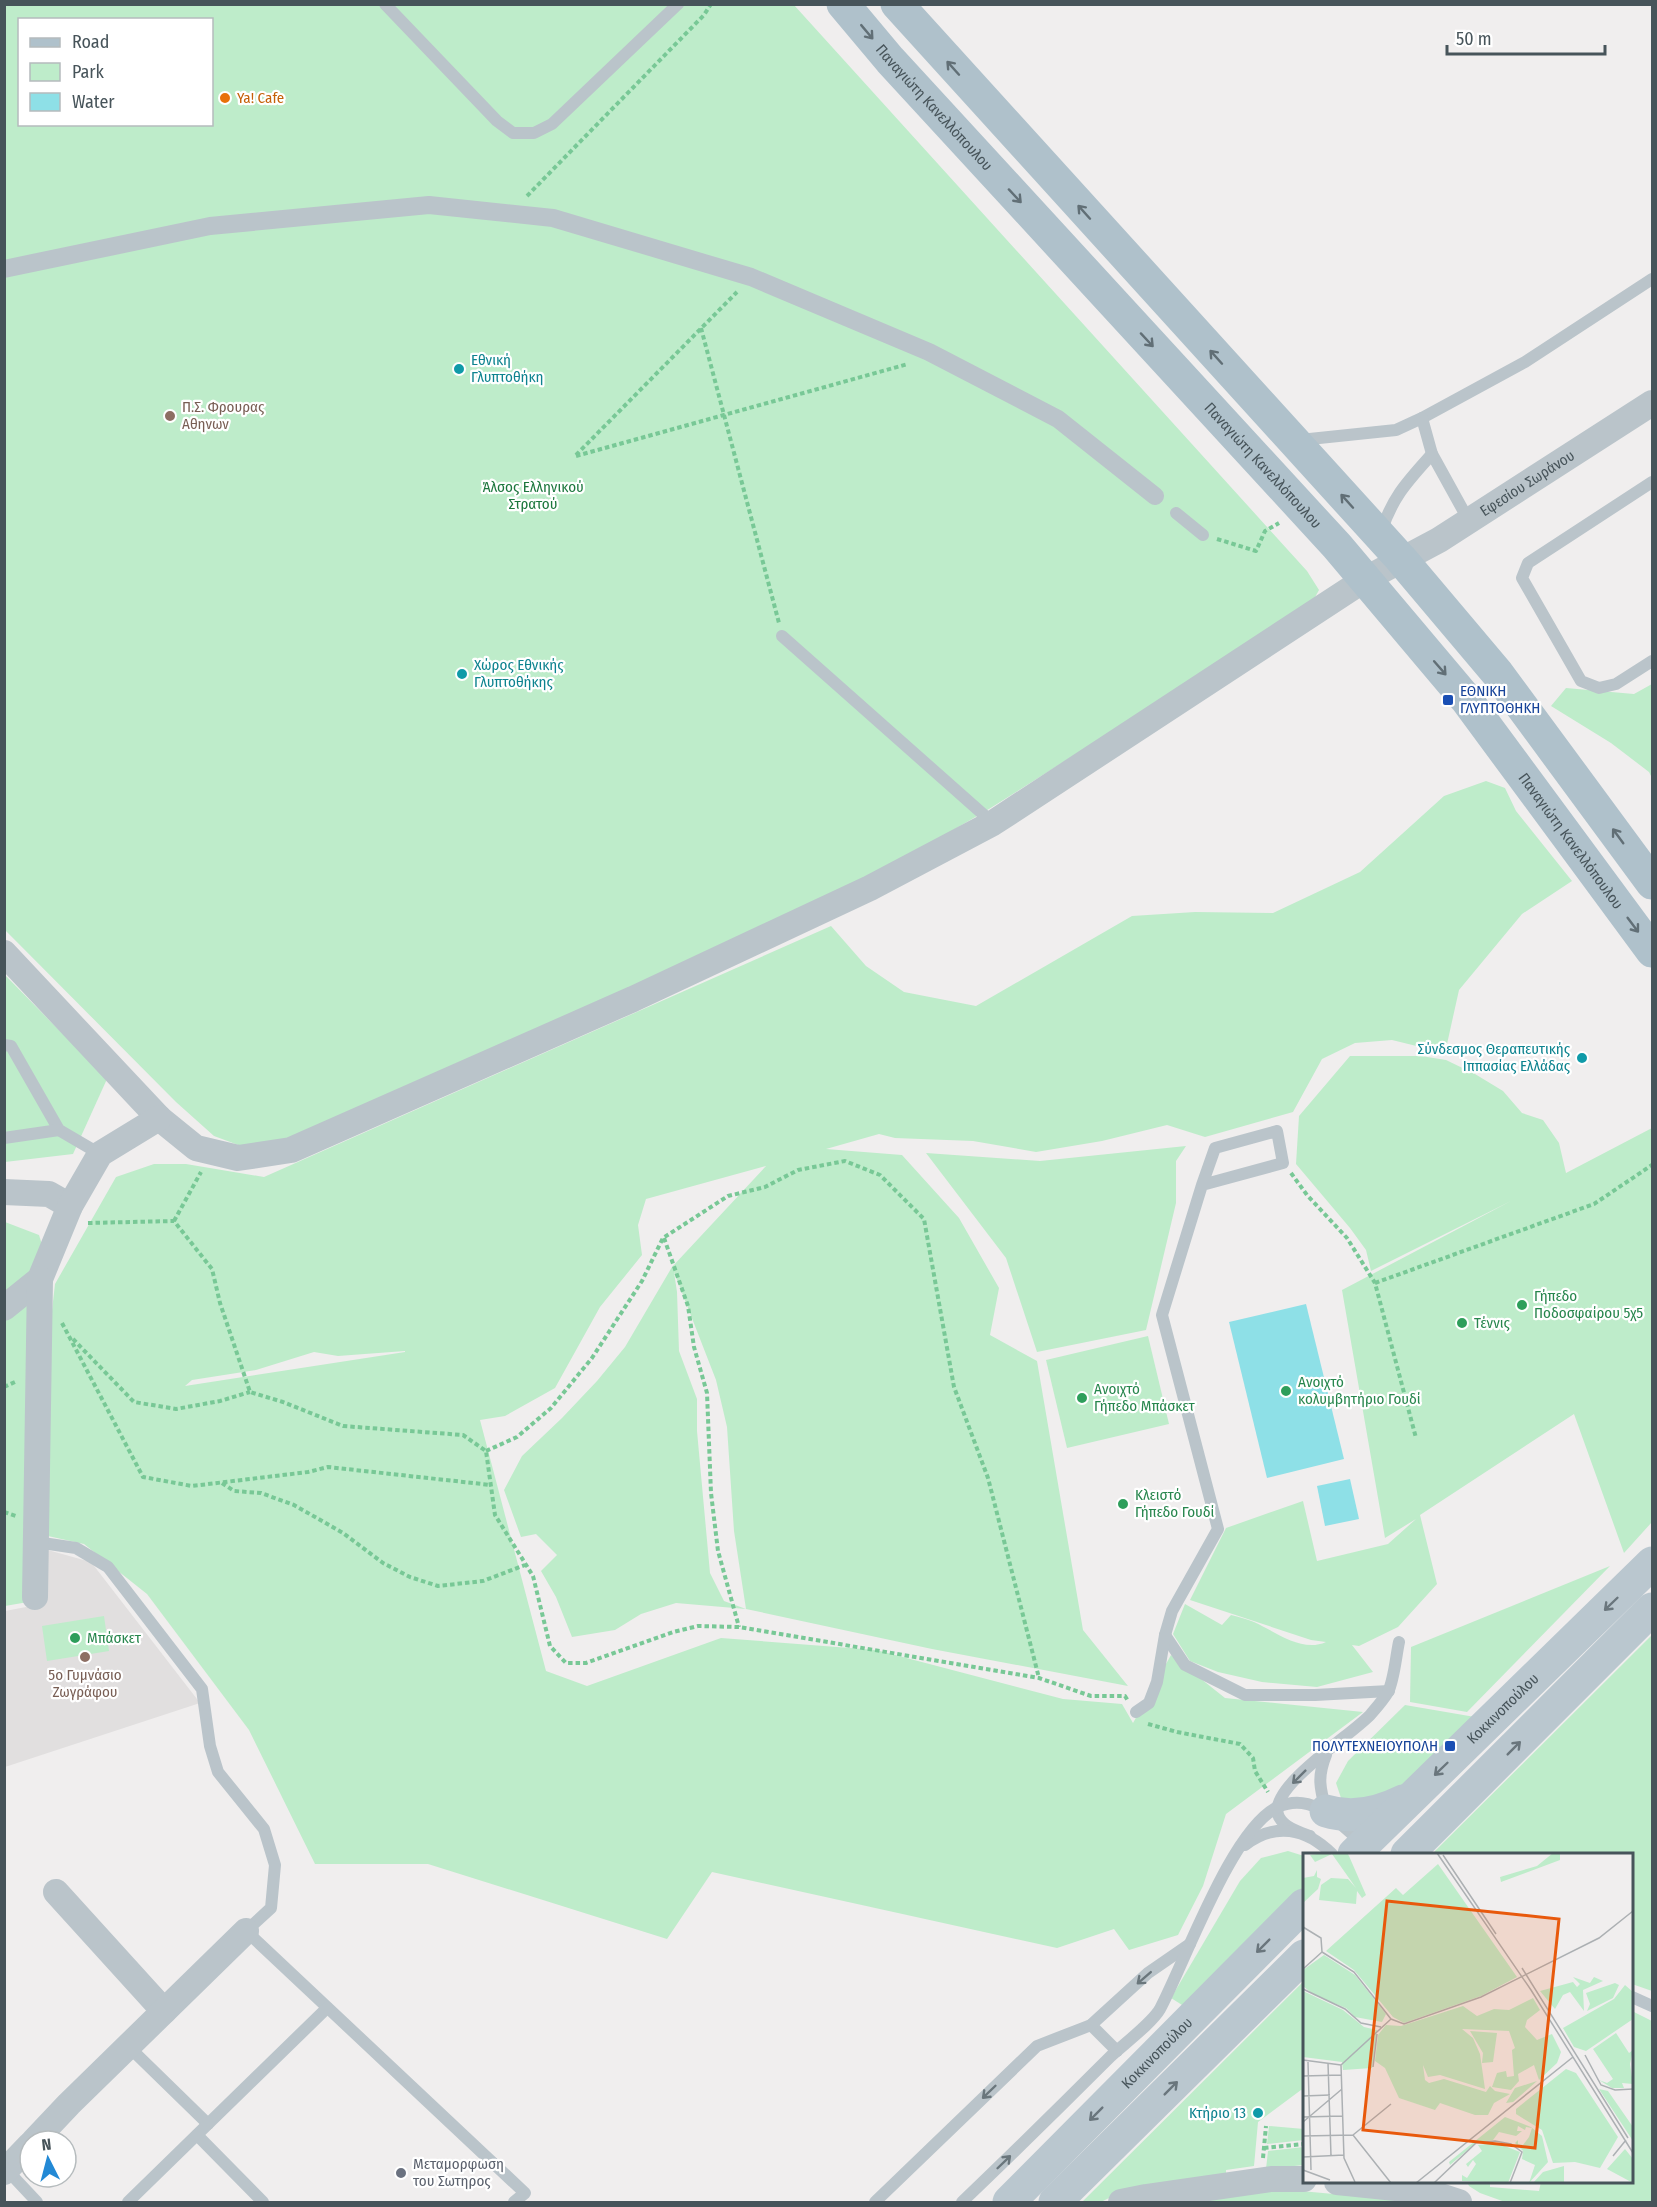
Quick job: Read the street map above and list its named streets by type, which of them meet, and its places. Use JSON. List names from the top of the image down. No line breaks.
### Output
{"streets":{"main road":["Παναγιώτη Κανελλόπουλου","Κοκκινοπούλου"],"street":["Εφεσίου Σωράνου"]},"crossings":[["Παναγιώτη Κανελλόπουλου","Εφεσίου Σωράνου"]],"parks":["Άλσος Ελληνικού Στρατού"],"places":{"other":["Ya! Cafe","Εθνική Γλυπτοθήκη","Π.Σ. Φρουρας Αθηνων","Χώρος Εθνικής Γλυπτοθήκης","Σύνδεσμος Θεραπευτικής Ιππασίας Ελλάδας","Γήπεδο Ποδοσφαίρου 5χ5","Τέννις","Ανοιχτό κολυμβητήριο Γουδί","Ανοιχτό Γήπεδο Μπάσκετ","Κλειστό Γήπεδο Γουδί","Μπάσκετ","5ο Γυμνάσιο Ζωγράφου","Κτήριο 13","Μεταμορφωση του Σωτηρος"],"transit":["ΕΘΝΙΚΗ ΓΛΥΠΤΟΘΗΚΗ","ΠΟΛΥΤΕΧΝΕΙΟΥΠΟΛΗ"]},"legend":["Road","Park","Water"],"scale_bar":"50 m","north":"top"}
